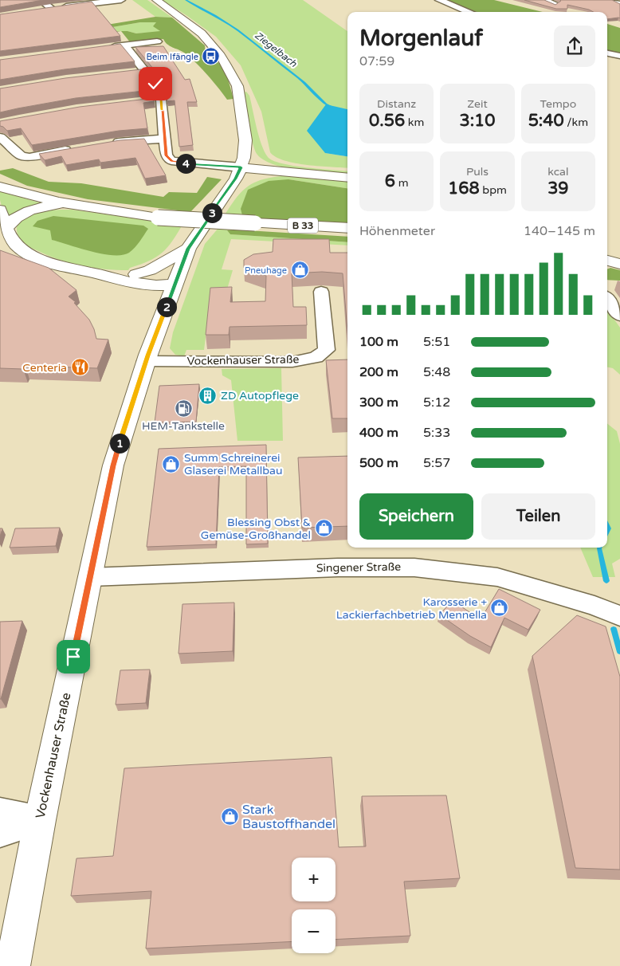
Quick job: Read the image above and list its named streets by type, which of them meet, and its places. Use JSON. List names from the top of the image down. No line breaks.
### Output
{"streets":{"main road":["B 33","Vockenhauser Straße"],"street":["Singener Straße"]},"crossings":[["Vockenhauser Straße","Singener Straße"]],"water":["Ziegelbach"],"places":{"bus stop":["Beim Ifängle"],"shop":["Pneuhage","Summ Schreinerei Glaserei Metallbau","Blessing Obst & Gemüse-Großhandel","Karosserie + Lackierfachbetrieb Mennella","Stark Baustoffhandel"],"restaurant":["Centeria"],"building":["ZD Autopflege"],"fuel station":["HEM-Tankstelle"]},"page":{"heading":["Morgenlauf","07:59"],"stats":[["Distanz","0.56 km"],["Zeit","3:10"],["Tempo","5:40 /km"],["6 m"],["Puls","168 bpm"],["kcal","39"]],"pins":["4","3","2","1"],"chart":["Höhenmeter","140–145 m"],"list":[{"name":"100 m","note":"5:51"},{"name":"200 m","note":"5:48"},{"name":"300 m","note":"5:12"},{"name":"400 m","note":"5:33"},{"name":"500 m","note":"5:57"}],"buttons":["Speichern","Teilen"],"map_buttons":["+","−"]}}
